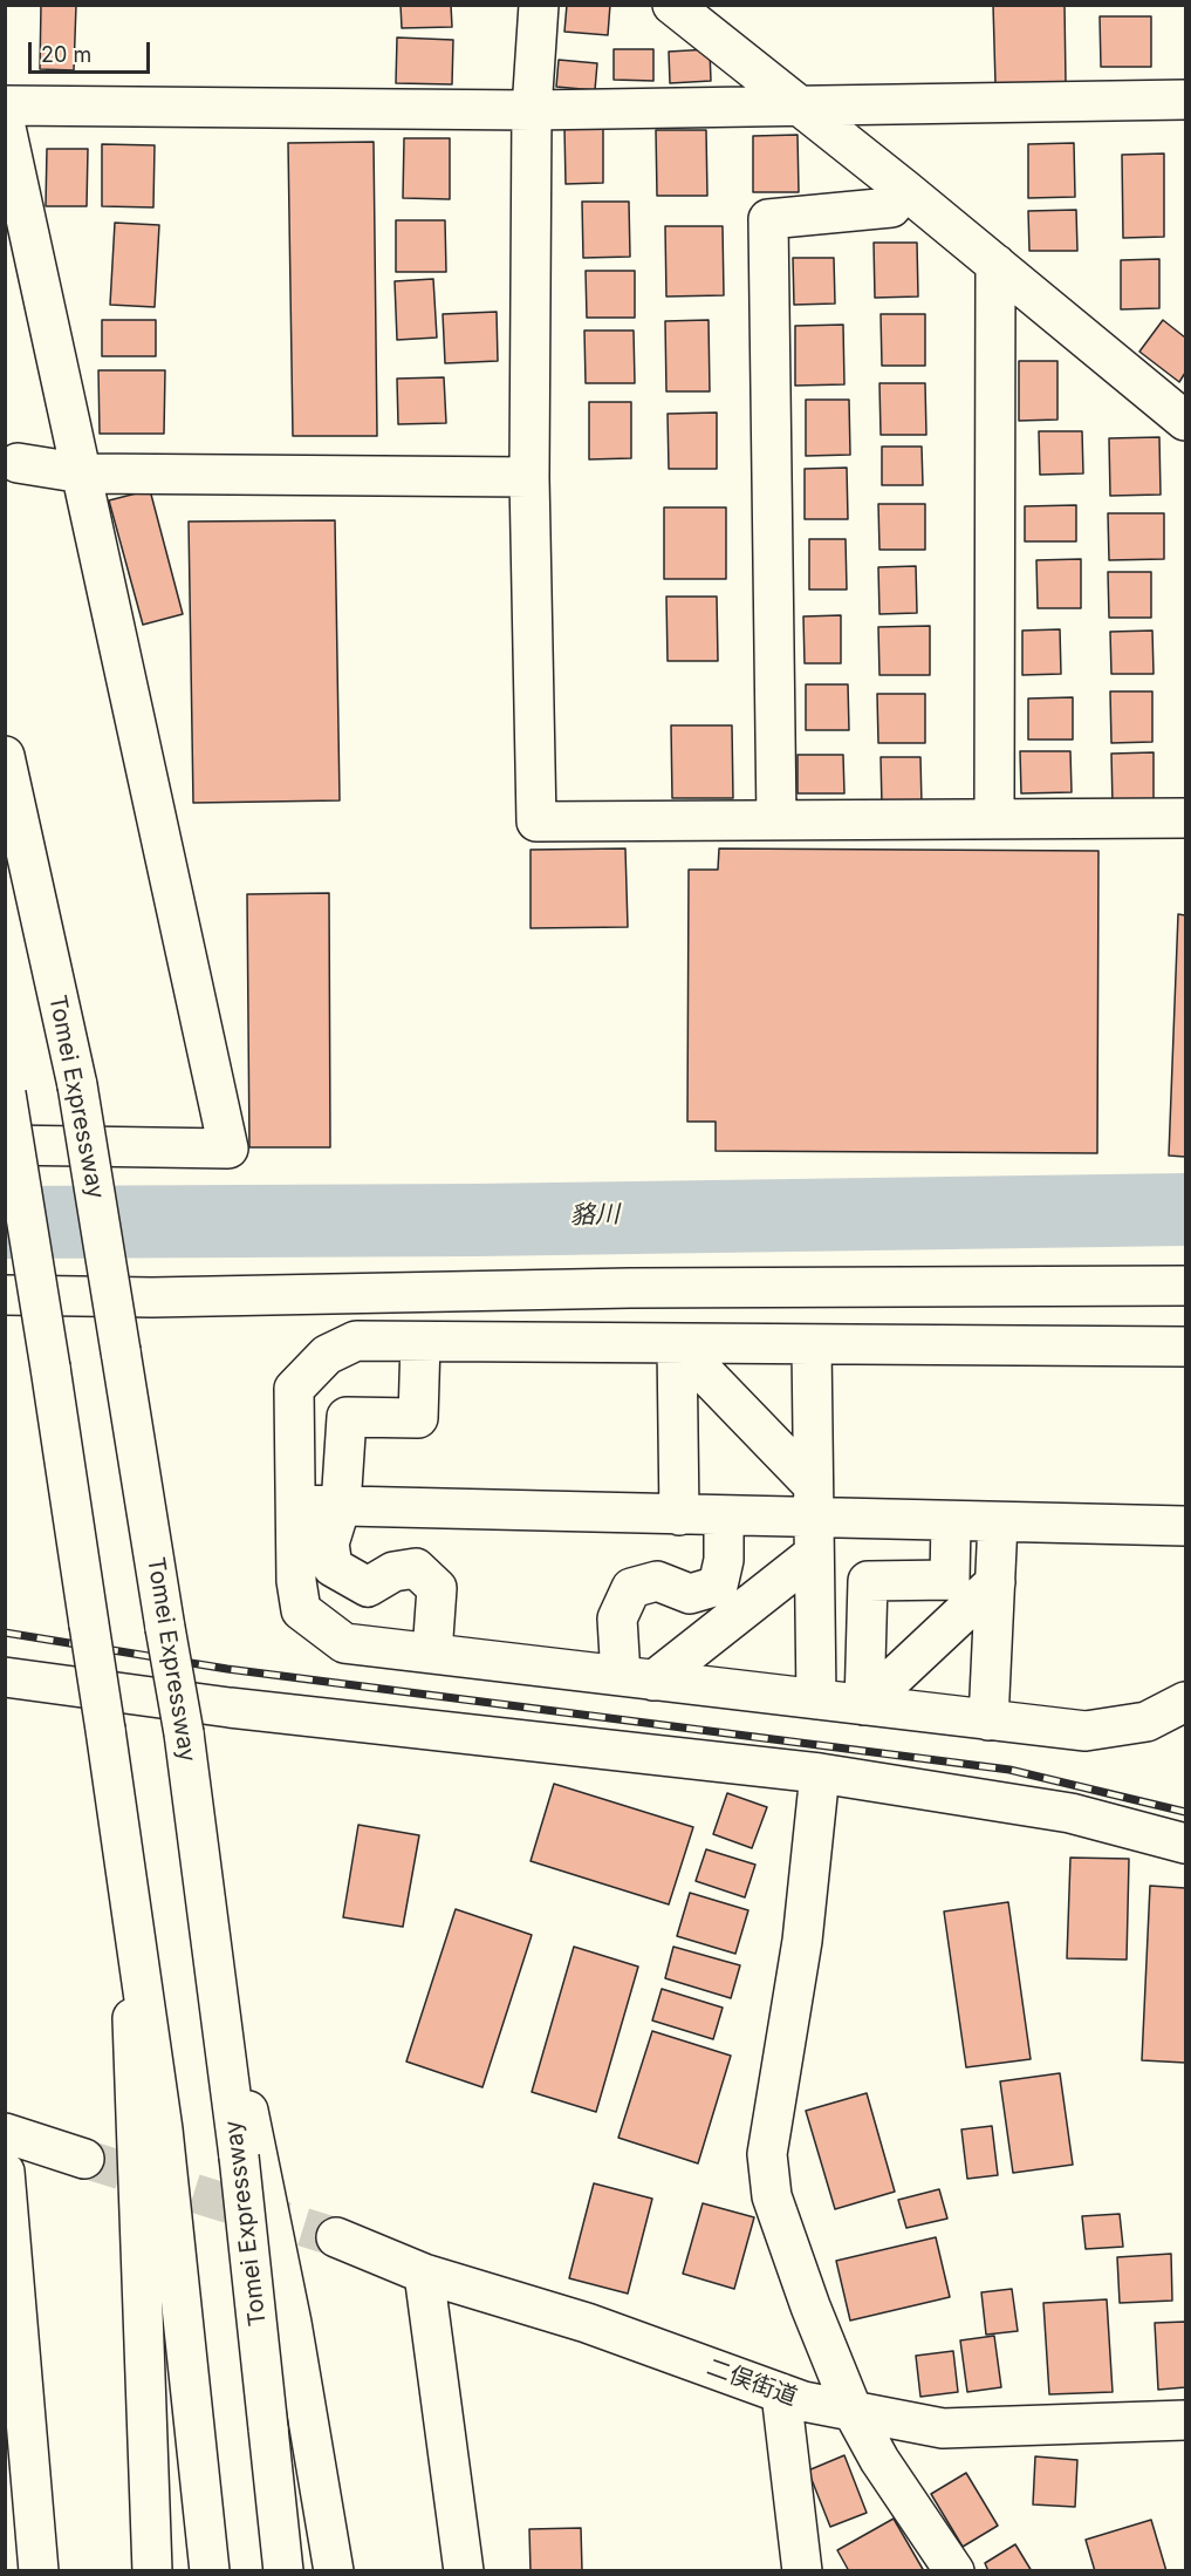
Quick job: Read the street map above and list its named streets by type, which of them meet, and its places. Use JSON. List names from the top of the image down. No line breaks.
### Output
{"streets":{"main road":["Tomei Expressway","二俣街道"]},"water":["貉川"],"scale_bar":"20 m"}
